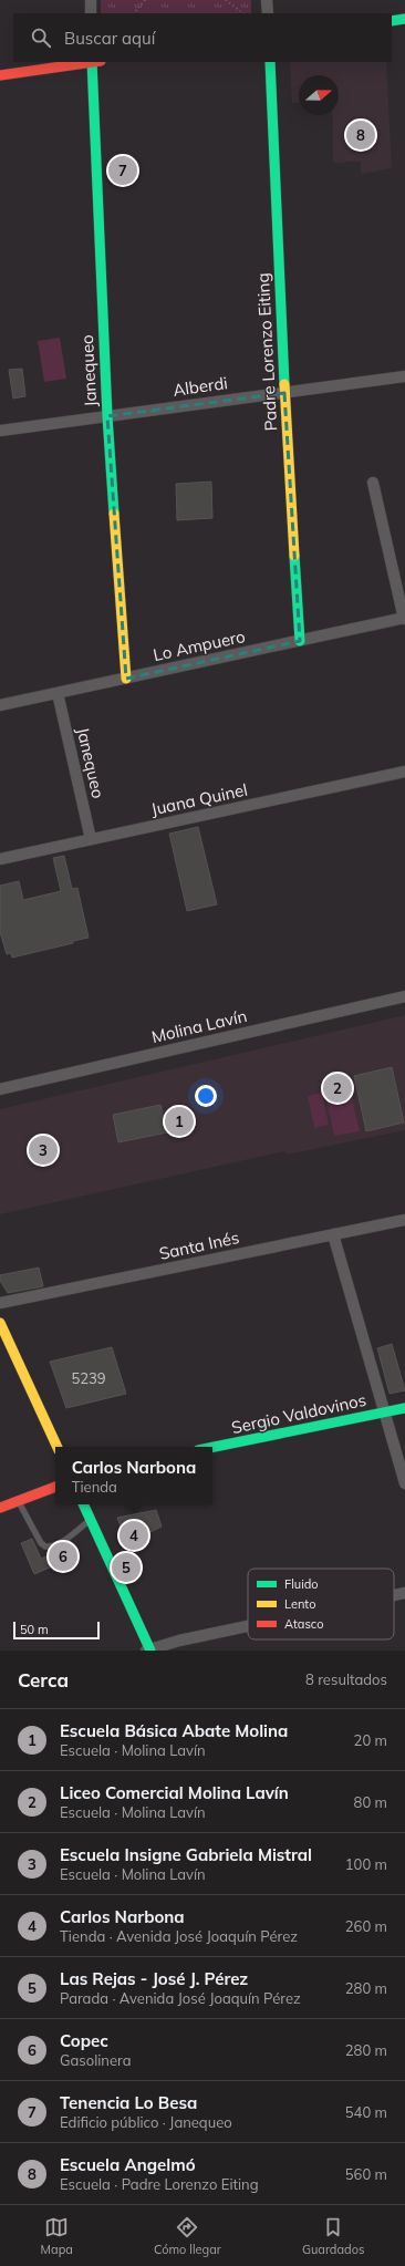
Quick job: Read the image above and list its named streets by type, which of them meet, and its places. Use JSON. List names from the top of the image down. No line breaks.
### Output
{"streets":{"street":["Padre Lorenzo Eiting","Janequeo","Alberdi","Lo Ampuero","Juana Quinel","Molina Lavín","Santa Inés","Sergio Valdovinos"]},"crossings":[["Padre Lorenzo Eiting","Alberdi"],["Padre Lorenzo Eiting","Lo Ampuero"],["Janequeo","Alberdi"],["Janequeo","Lo Ampuero"],["Janequeo","Juana Quinel"]],"house_numbers":["5239"],"legend":["Fluido","Lento","Atasco"],"scale_bar":"50 m","north":"right","page":{"search":"Buscar aquí","pins":["8","7","2","1","3","4","6","5"],"popup":["Carlos Narbona","Tienda"],"scale":"50 m","heading":["Cerca","8 resultados"],"list":[{"mark":"1","name":"Escuela Básica Abate Molina","note":"Escuela · Molina Lavín","value":"20 m"},{"mark":"2","name":"Liceo Comercial Molina Lavín","note":"Escuela · Molina Lavín","value":"80 m"},{"mark":"3","name":"Escuela Insigne Gabriela Mistral","note":"Escuela · Molina Lavín","value":"100 m"},{"mark":"4","name":"Carlos Narbona","note":"Tienda · Avenida José Joaquín Pérez","value":"260 m"},{"mark":"5","name":"Las Rejas - José J. Pérez","note":"Parada · Avenida José Joaquín Pérez","value":"280 m"},{"mark":"6","name":"Copec","note":"Gasolinera","value":"280 m"},{"mark":"7","name":"Tenencia Lo Besa","note":"Edificio público · Janequeo","value":"540 m"},{"mark":"8","name":"Escuela Angelmó","note":"Escuela · Padre Lorenzo Eiting","value":"560 m"}],"nav":["Mapa","Cómo llegar","Guardados"]}}
